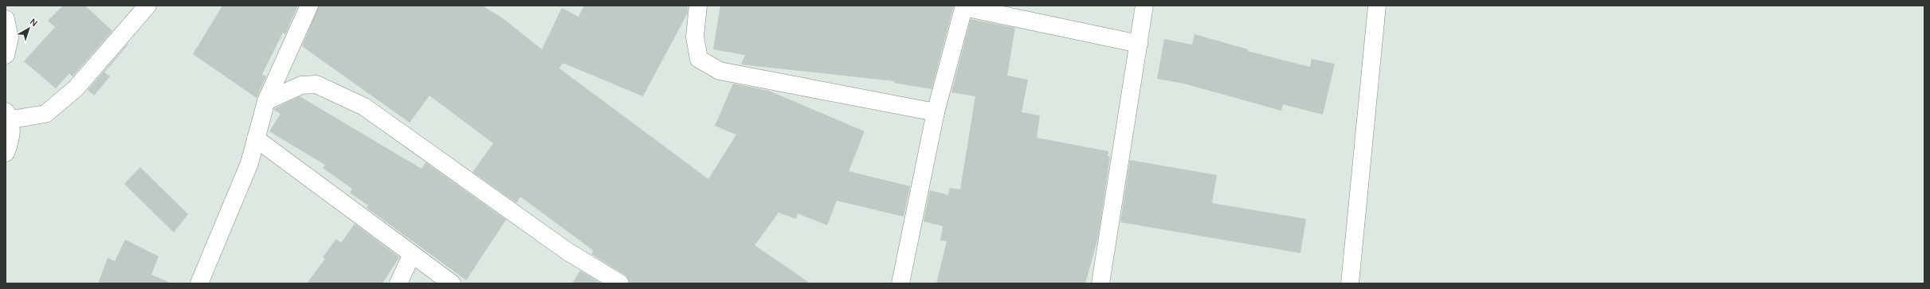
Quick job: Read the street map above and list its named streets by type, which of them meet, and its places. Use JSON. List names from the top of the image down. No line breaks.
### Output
{"north":"top right"}
